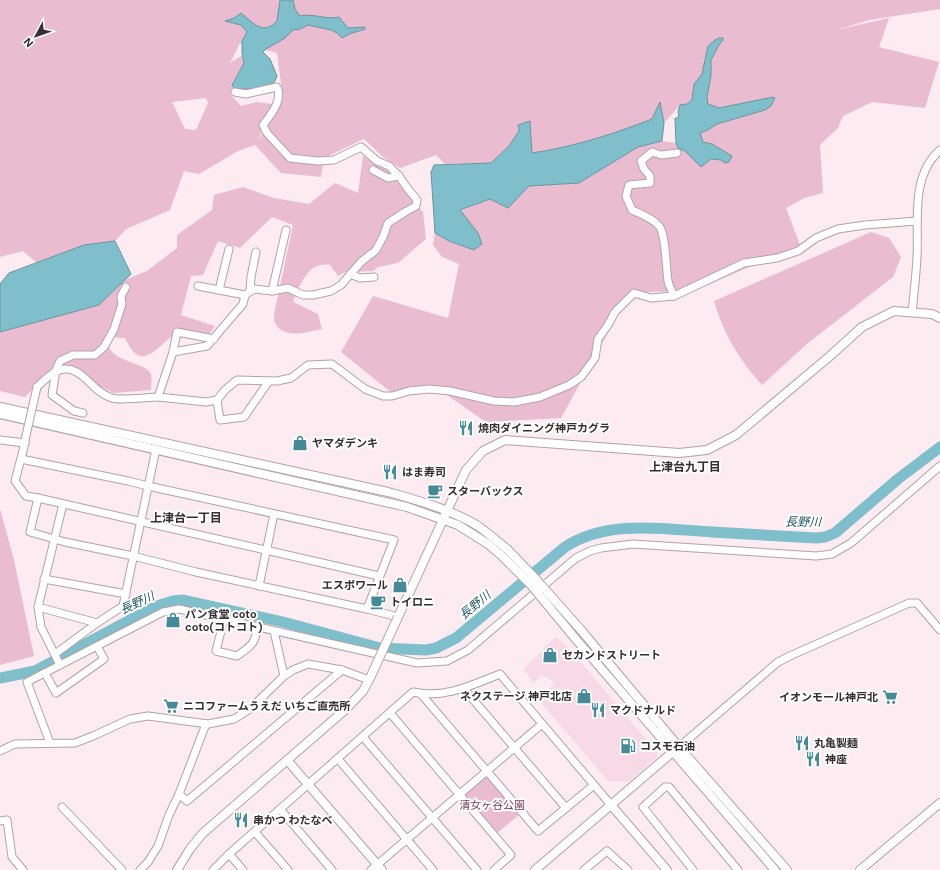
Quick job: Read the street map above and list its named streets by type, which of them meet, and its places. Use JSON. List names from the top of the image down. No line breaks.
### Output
{"districts":["上津台九丁目","上津台一丁目"],"water":["長野川"],"parks":["清女ヶ谷公園"],"places":{"restaurant":["焼肉ダイニング神戸カグラ","はま寿司","マクドナルド","丸亀製麺","神座","串かつ わたなべ"],"shop":["ヤマダデンキ","エスポワール","パン食堂 coto coto(コトコト)","セカンドストリート","ネクステージ 神戸北店"],"cafe":["スターバックス","トイロニ"],"supermarket":["イオンモール神戸北","ニコファームうえだ いちご直売所"],"fuel station":["コスモ石油"]},"north":"bottom left"}
